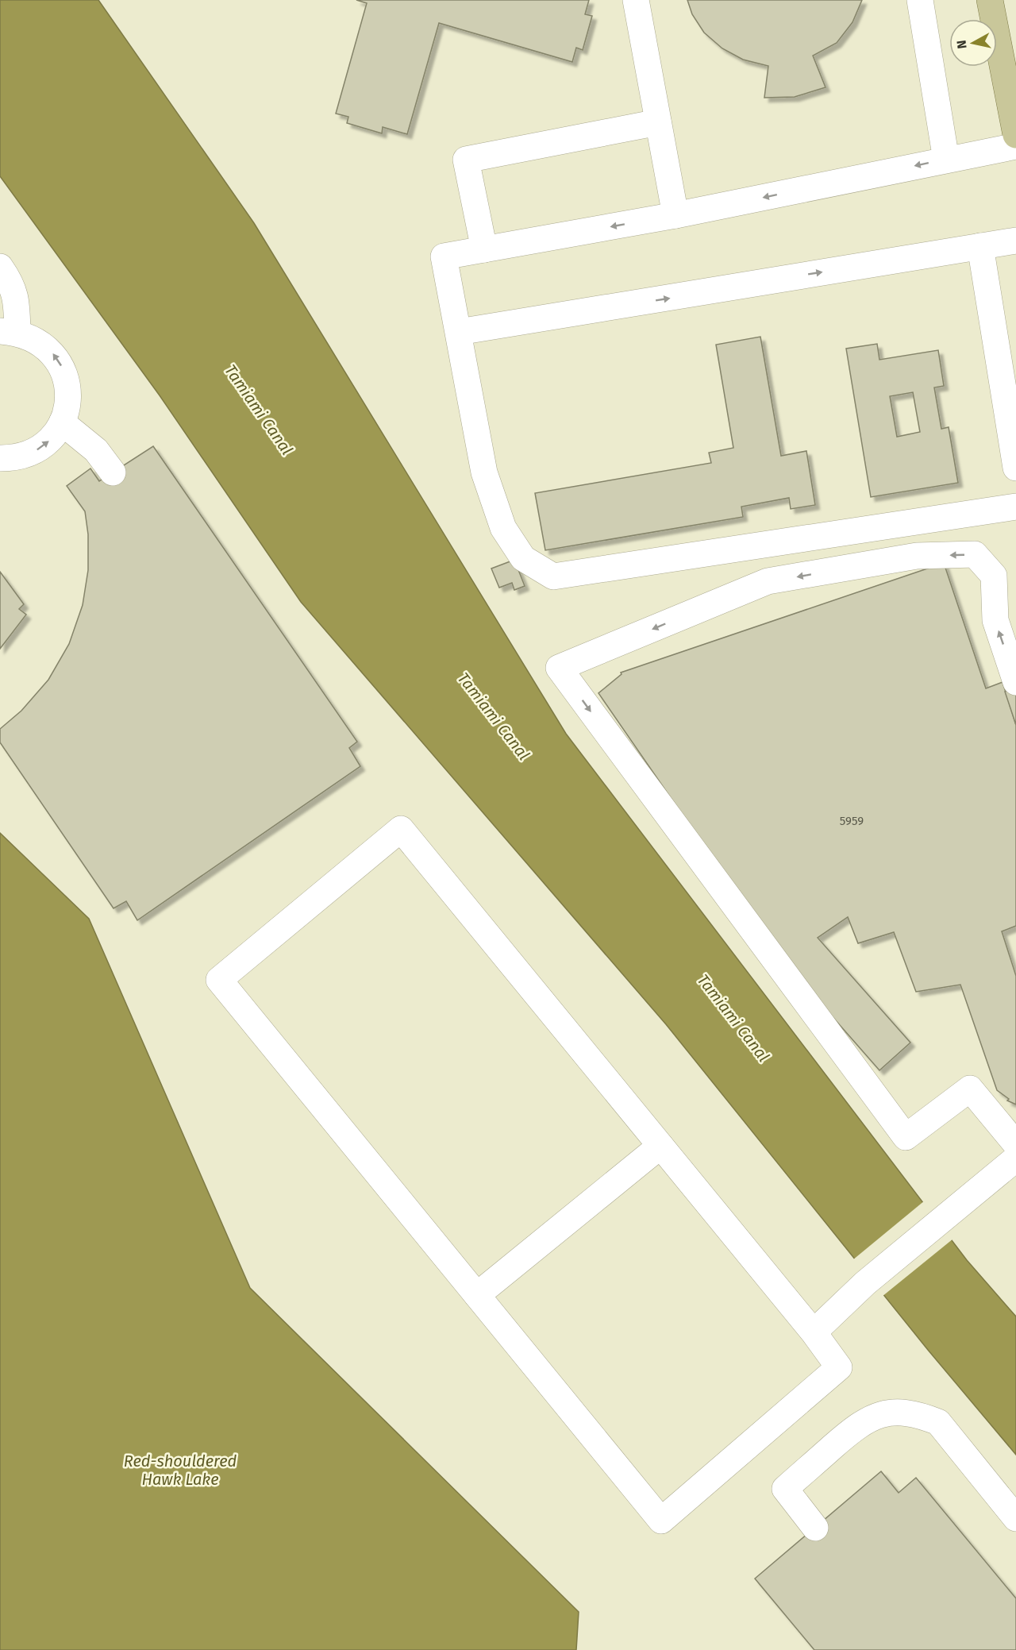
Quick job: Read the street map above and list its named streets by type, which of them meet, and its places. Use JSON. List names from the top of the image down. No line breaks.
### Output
{"water":["Tamiami Canal","Red-shouldered Hawk Lake"],"house_numbers":["5959"],"north":"left"}
